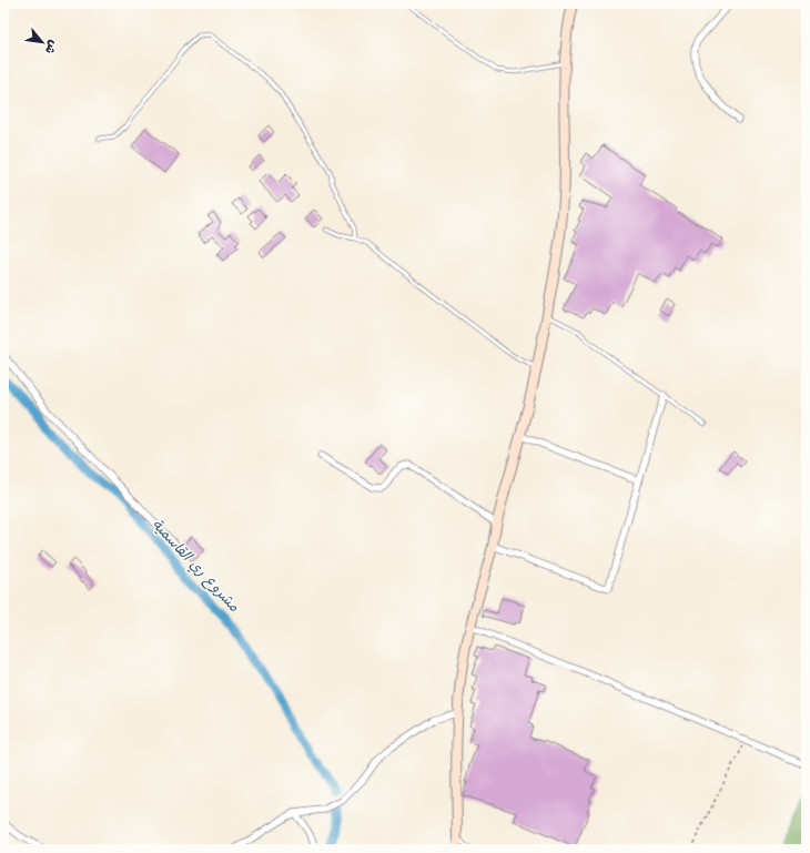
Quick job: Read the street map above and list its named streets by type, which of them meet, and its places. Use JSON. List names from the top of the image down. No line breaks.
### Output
{"water":["مشروع ري القاسمية"],"north":"bottom right"}
